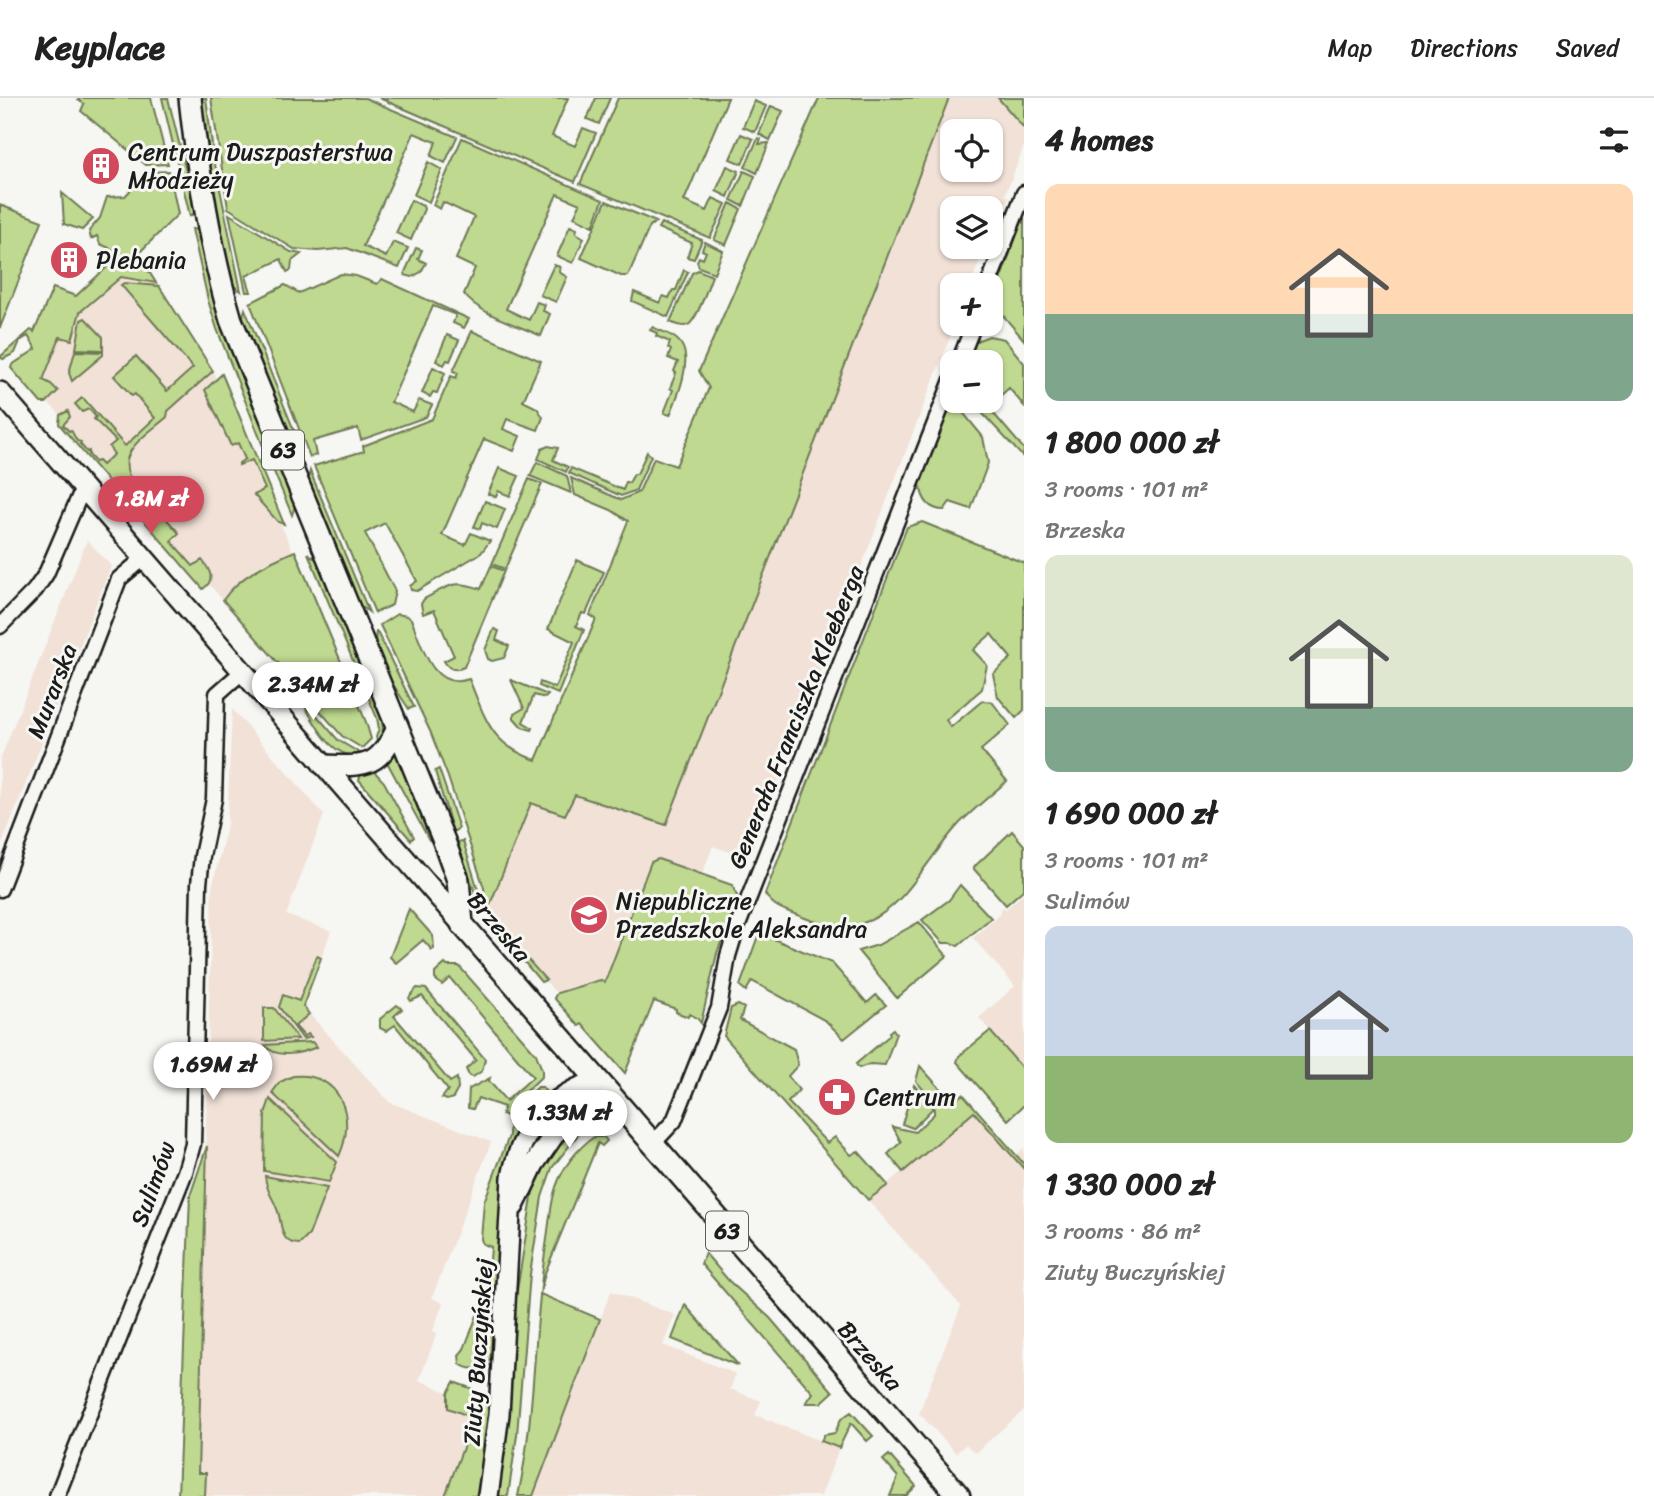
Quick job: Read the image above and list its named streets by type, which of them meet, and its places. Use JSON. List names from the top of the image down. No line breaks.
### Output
{"streets":{"main road":["63","Brzeska"],"street":["Murarska","Generała Franciszka Kleeberga","Sulimów","Ziuty Buczyńskiej"]},"crossings":[["63","Brzeska"],["Murarska","Brzeska"],["Generała Franciszka Kleeberga","Brzeska"],["Brzeska","Sulimów"],["Brzeska","Ziuty Buczyńskiej"]],"places":{"building":["Centrum Duszpasterstwa Młodzieży","Plebania"],"school or university":["Niepubliczne Przedszkole Aleksandra"],"pharmacy":["Centrum"]},"page":{"header":"Keyplace","nav":["Map","Directions","Saved"],"heading":"4 homes","map_buttons":["+","−"],"list":[{"name":"1 800 000 zł","note":"3 rooms · 101 m² · Brzeska"},{"name":"1 690 000 zł","note":"3 rooms · 101 m² · Sulimów"},{"name":"1 330 000 zł","note":"3 rooms · 86 m² · Ziuty Buczyńskiej"}],"price":["1.8M zł","2.34M zł","1.69M zł","1.33M zł"]}}
